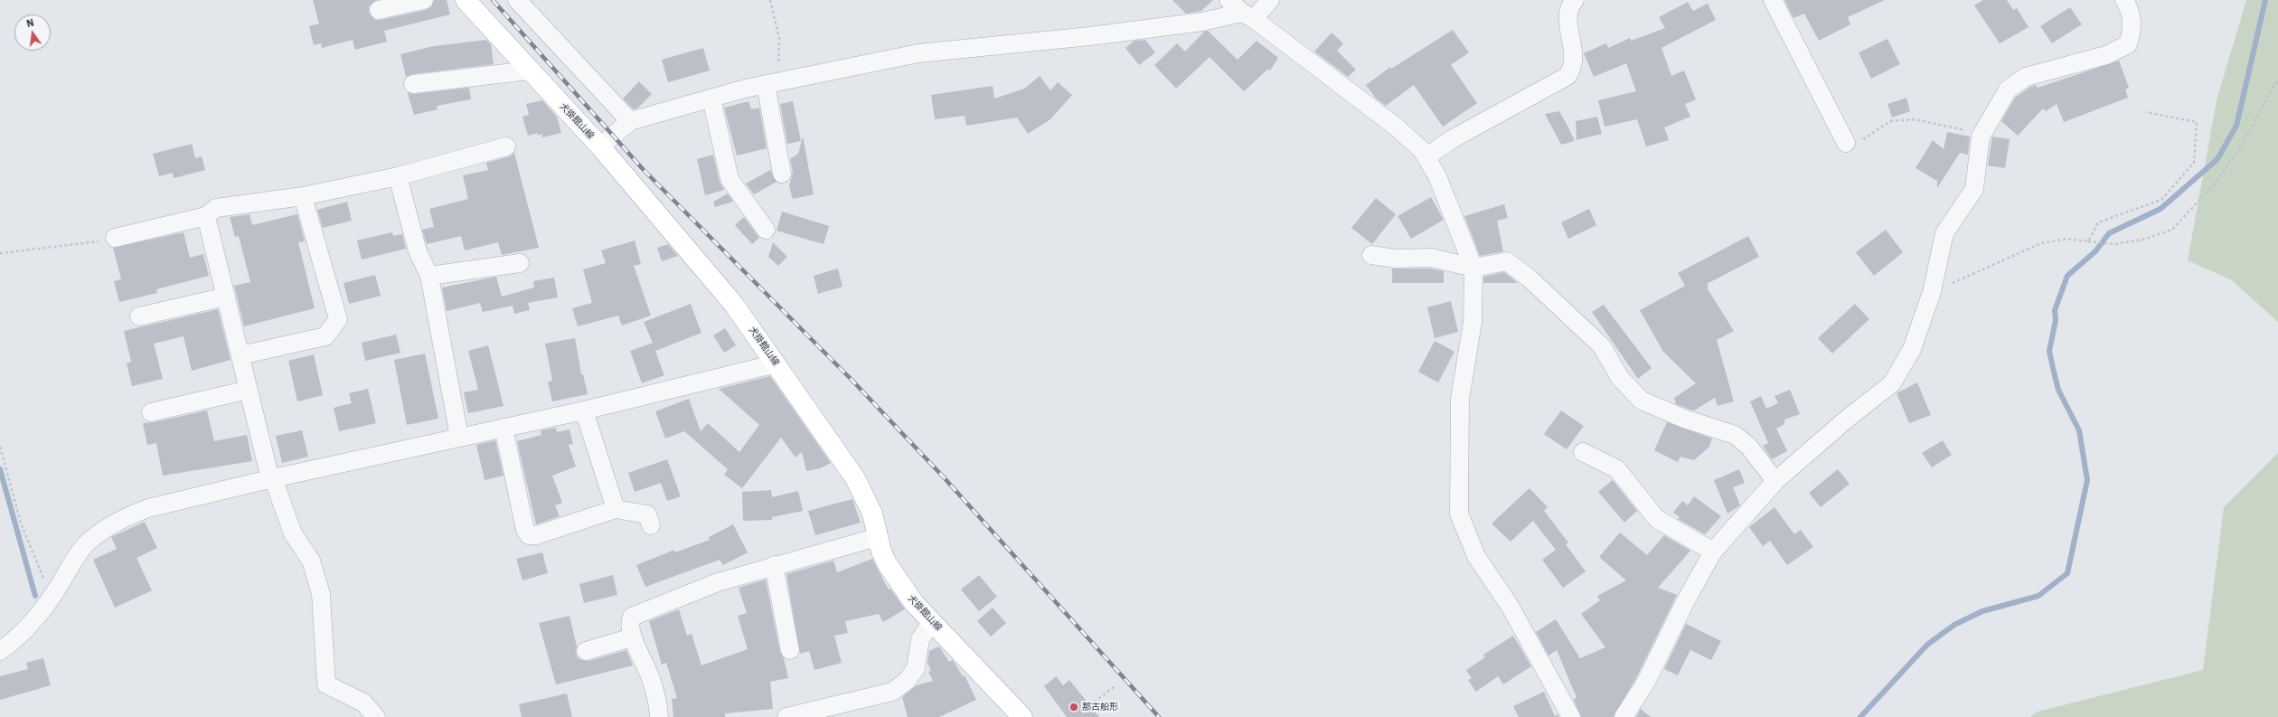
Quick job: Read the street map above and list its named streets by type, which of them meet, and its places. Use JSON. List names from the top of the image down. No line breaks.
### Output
{"streets":{"main road":["犬掛館山線"]},"places":["那古船形"],"north":"top"}
